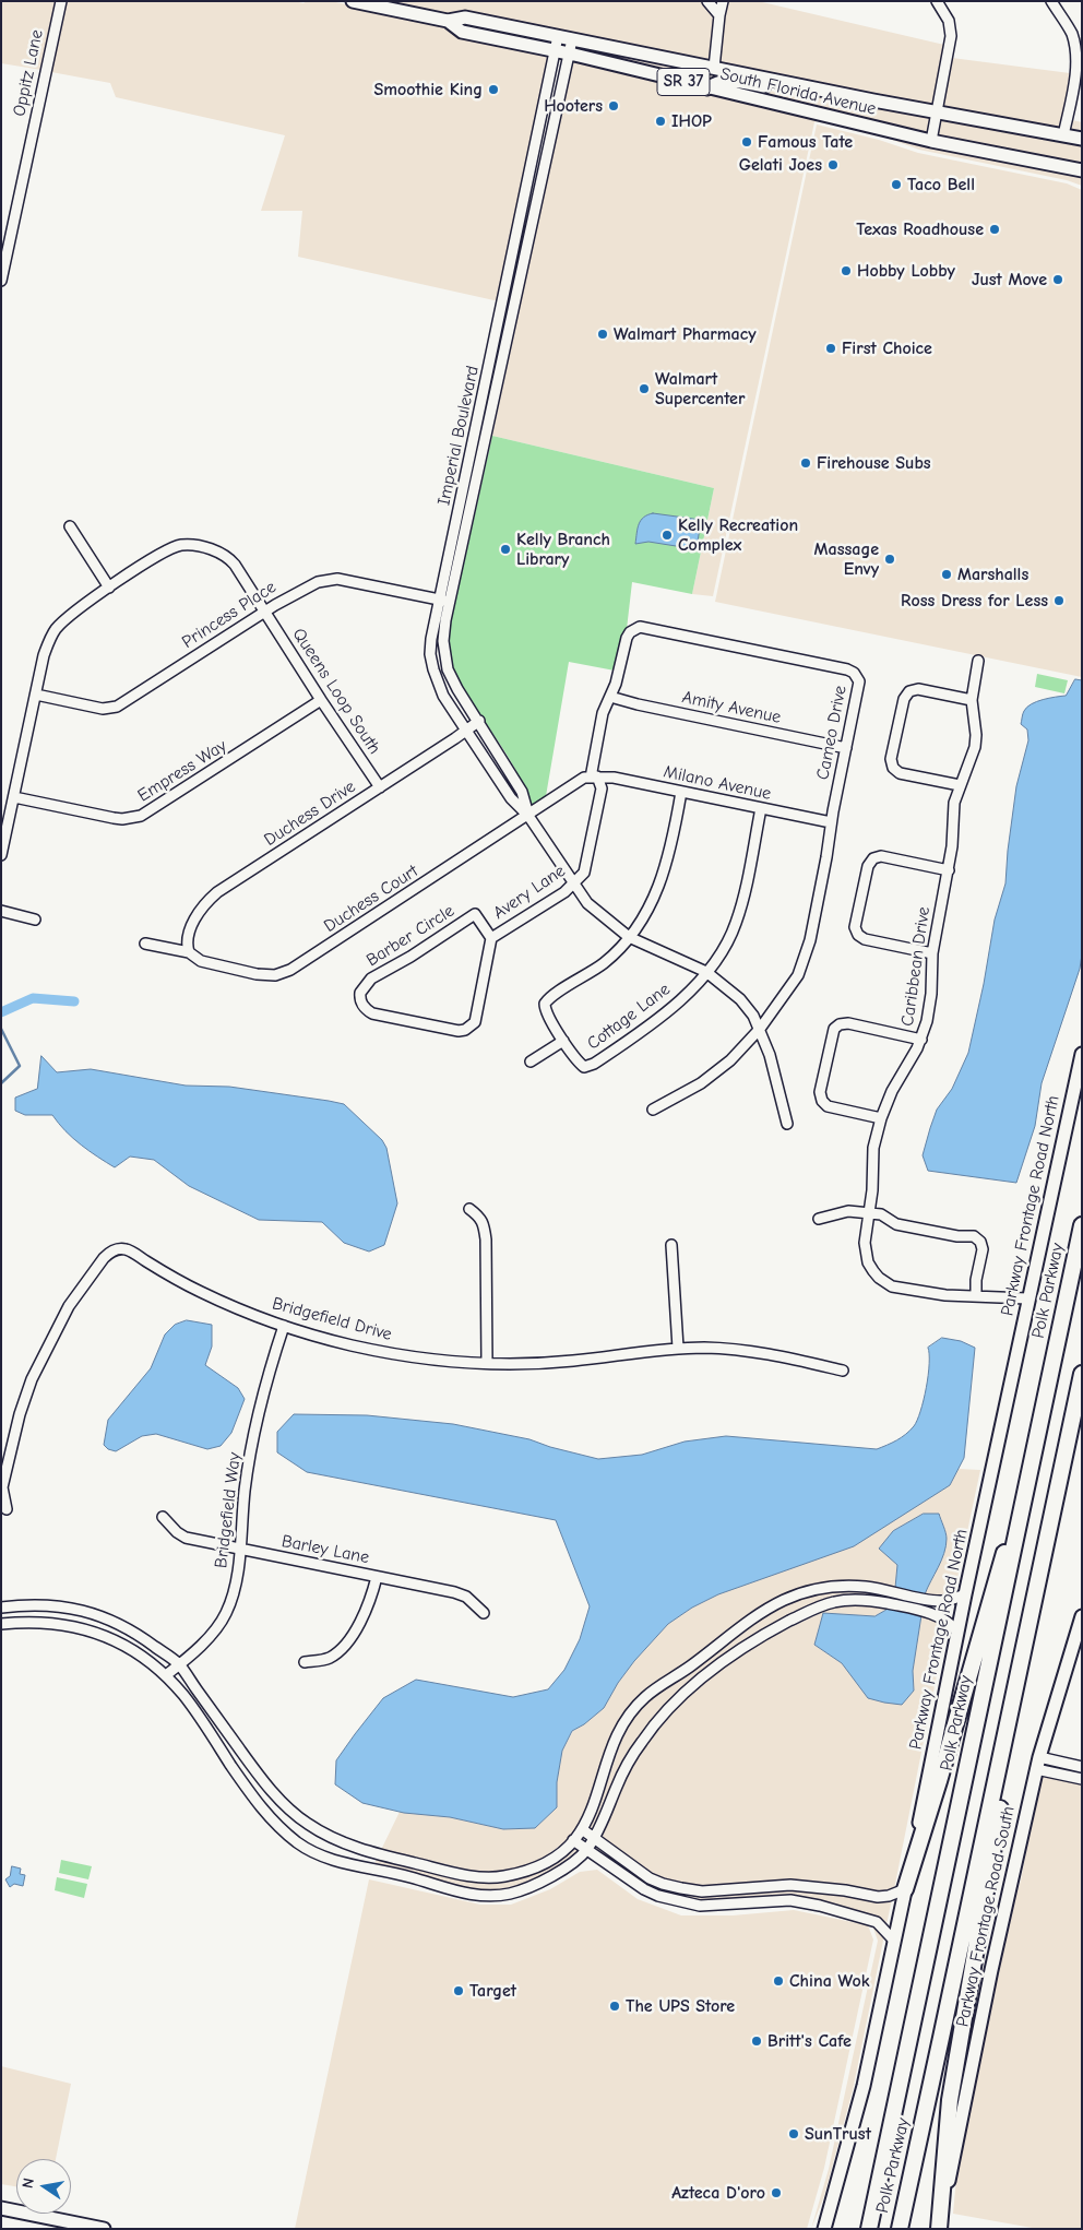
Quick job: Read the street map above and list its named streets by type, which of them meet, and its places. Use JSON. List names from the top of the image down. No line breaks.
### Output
{"streets":{"highway":["Polk Parkway"],"main road":["SR 37","South Florida Avenue","Parkway Frontage Road North","Parkway Frontage Road South"],"street":["Oppitz Lane","Imperial Boulevard","Princess Place","Queens Loop South","Amity Avenue","Cameo Drive","Empress Way","Milano Avenue","Duchess Drive","Avery Lane","Duchess Court","Barber Circle","Caribbean Drive","Cottage Lane","Bridgefield Drive","Bridgefield Way","Barley Lane"]},"crossings":[["South Florida Avenue","Imperial Boulevard"],["Imperial Boulevard","Princess Place"],["Imperial Boulevard","Cameo Drive"],["Imperial Boulevard","Duchess Drive"],["Imperial Boulevard","Avery Lane"],["Imperial Boulevard","Duchess Court"],["Imperial Boulevard","Cottage Lane"],["Princess Place","Queens Loop South"],["Queens Loop South","Empress Way"],["Queens Loop South","Duchess Drive"],["Amity Avenue","Cameo Drive"],["Cameo Drive","Milano Avenue"],["Cameo Drive","Avery Lane"],["Cameo Drive","Duchess Court"],["Milano Avenue","Avery Lane"],["Milano Avenue","Duchess Court"],["Milano Avenue","Cottage Lane"],["Duchess Drive","Duchess Court"],["Avery Lane","Duchess Court"],["Avery Lane","Barber Circle"],["Caribbean Drive","Parkway Frontage Road North"],["Bridgefield Drive","Bridgefield Way"],["Bridgefield Way","Barley Lane"]],"places":["Smoothie King","Hooters","IHOP","Famous Tate","Gelati Joes","Taco Bell","Texas Roadhouse","Hobby Lobby","Just Move","Walmart Pharmacy","First Choice","Walmart Supercenter","Firehouse Subs","Kelly Recreation Complex","Kelly Branch Library","Massage Envy","Marshalls","Ross Dress for Less","China Wok","Target","The UPS Store","Britt's Cafe","SunTrust","Azteca D'oro"],"north":"left"}
